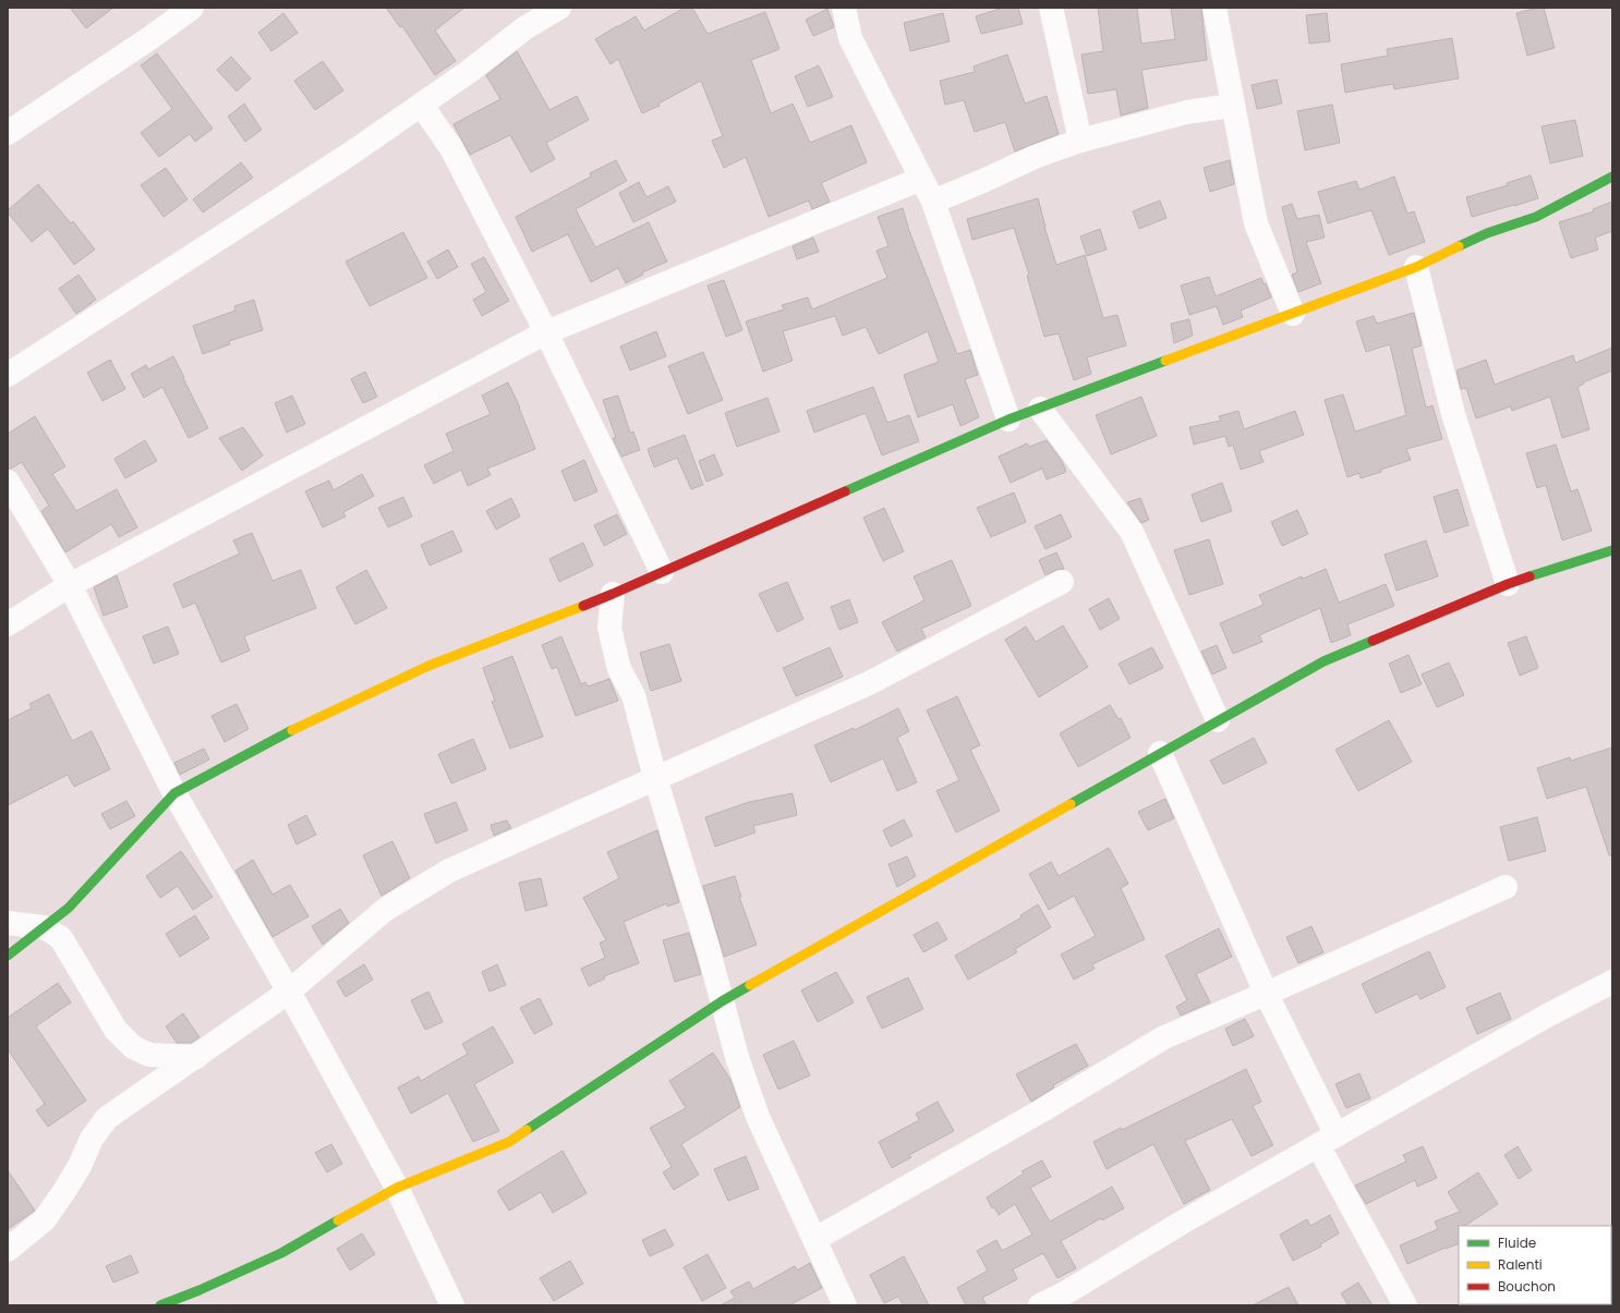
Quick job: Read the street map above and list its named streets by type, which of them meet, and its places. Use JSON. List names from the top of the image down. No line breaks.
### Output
{"legend":["Fluide","Ralenti","Bouchon"]}
